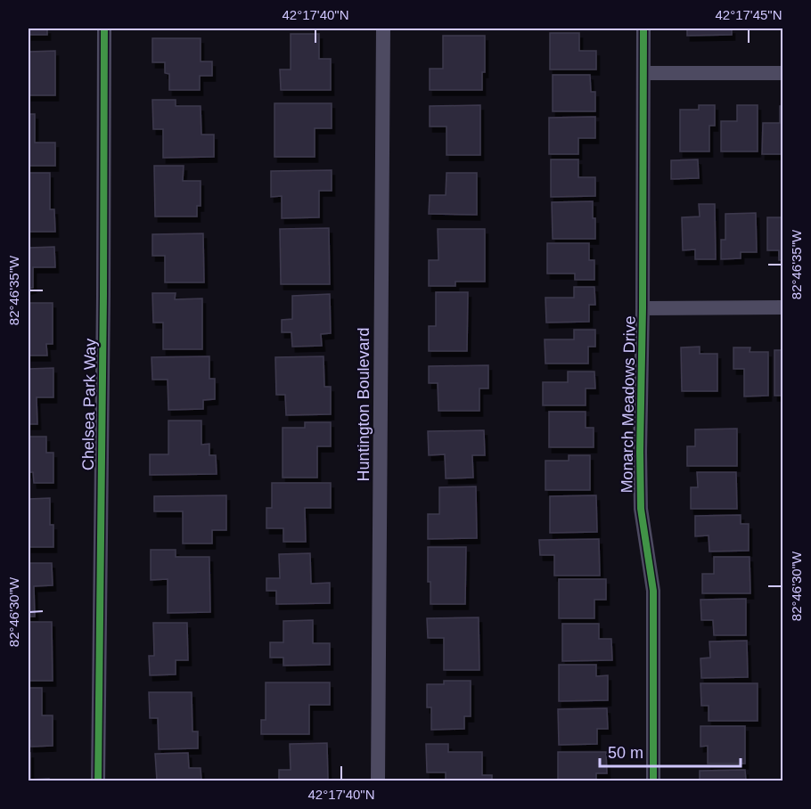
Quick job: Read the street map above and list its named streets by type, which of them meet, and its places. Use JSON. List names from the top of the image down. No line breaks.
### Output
{"streets":{"street":["Chelsea Park Way","Huntington Boulevard","Monarch Meadows Drive"]},"scale_bar":"50 m","coordinates":["42°17'40\"N","42°17'45\"N","82°46'35\"W","82°46'30\"W"]}
